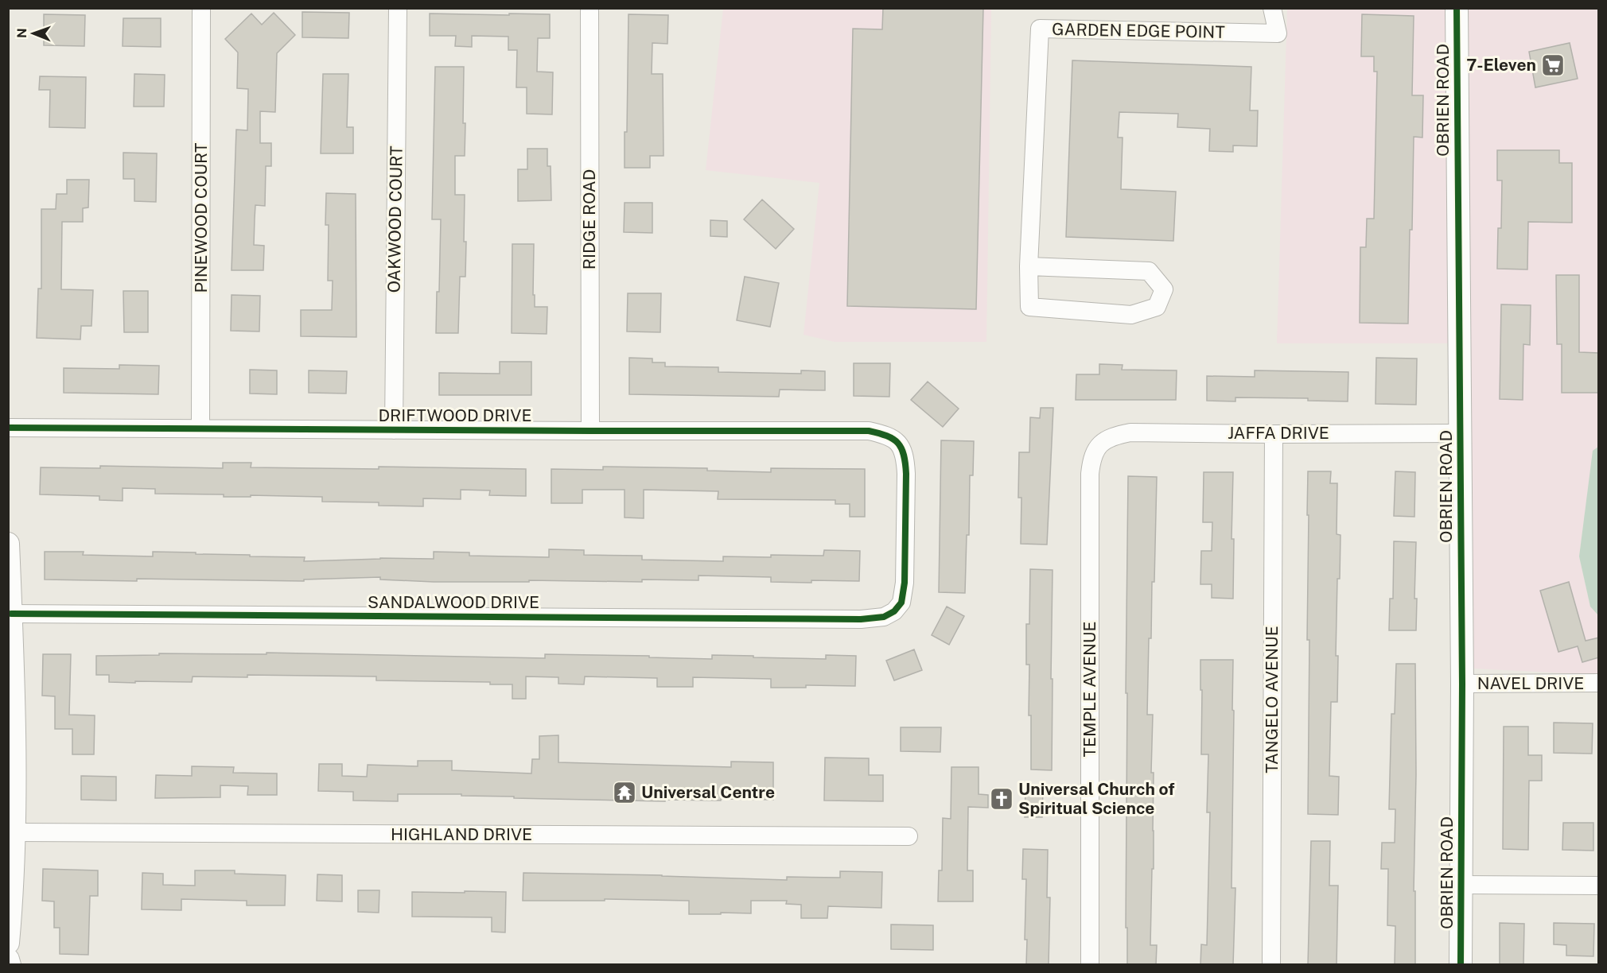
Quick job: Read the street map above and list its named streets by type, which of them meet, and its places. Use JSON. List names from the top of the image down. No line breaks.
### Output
{"streets":{"street":["GARDEN EDGE POINT","OBRIEN ROAD","PINEWOOD COURT","OAKWOOD COURT","RIDGE ROAD","DRIFTWOOD DRIVE","JAFFA DRIVE","SANDALWOOD DRIVE","NAVEL DRIVE","TEMPLE AVENUE","TANGELO AVENUE","HIGHLAND DRIVE"]},"crossings":[["OBRIEN ROAD","JAFFA DRIVE"],["OBRIEN ROAD","NAVEL DRIVE"],["PINEWOOD COURT","DRIFTWOOD DRIVE"],["OAKWOOD COURT","DRIFTWOOD DRIVE"],["RIDGE ROAD","DRIFTWOOD DRIVE"],["DRIFTWOOD DRIVE","SANDALWOOD DRIVE"],["JAFFA DRIVE","TEMPLE AVENUE"],["JAFFA DRIVE","TANGELO AVENUE"]],"places":{"supermarket":["7-Eleven"],"temple":["Universal Centre"],"church":["Universal Church of Spiritual Science"]},"north":"left"}
